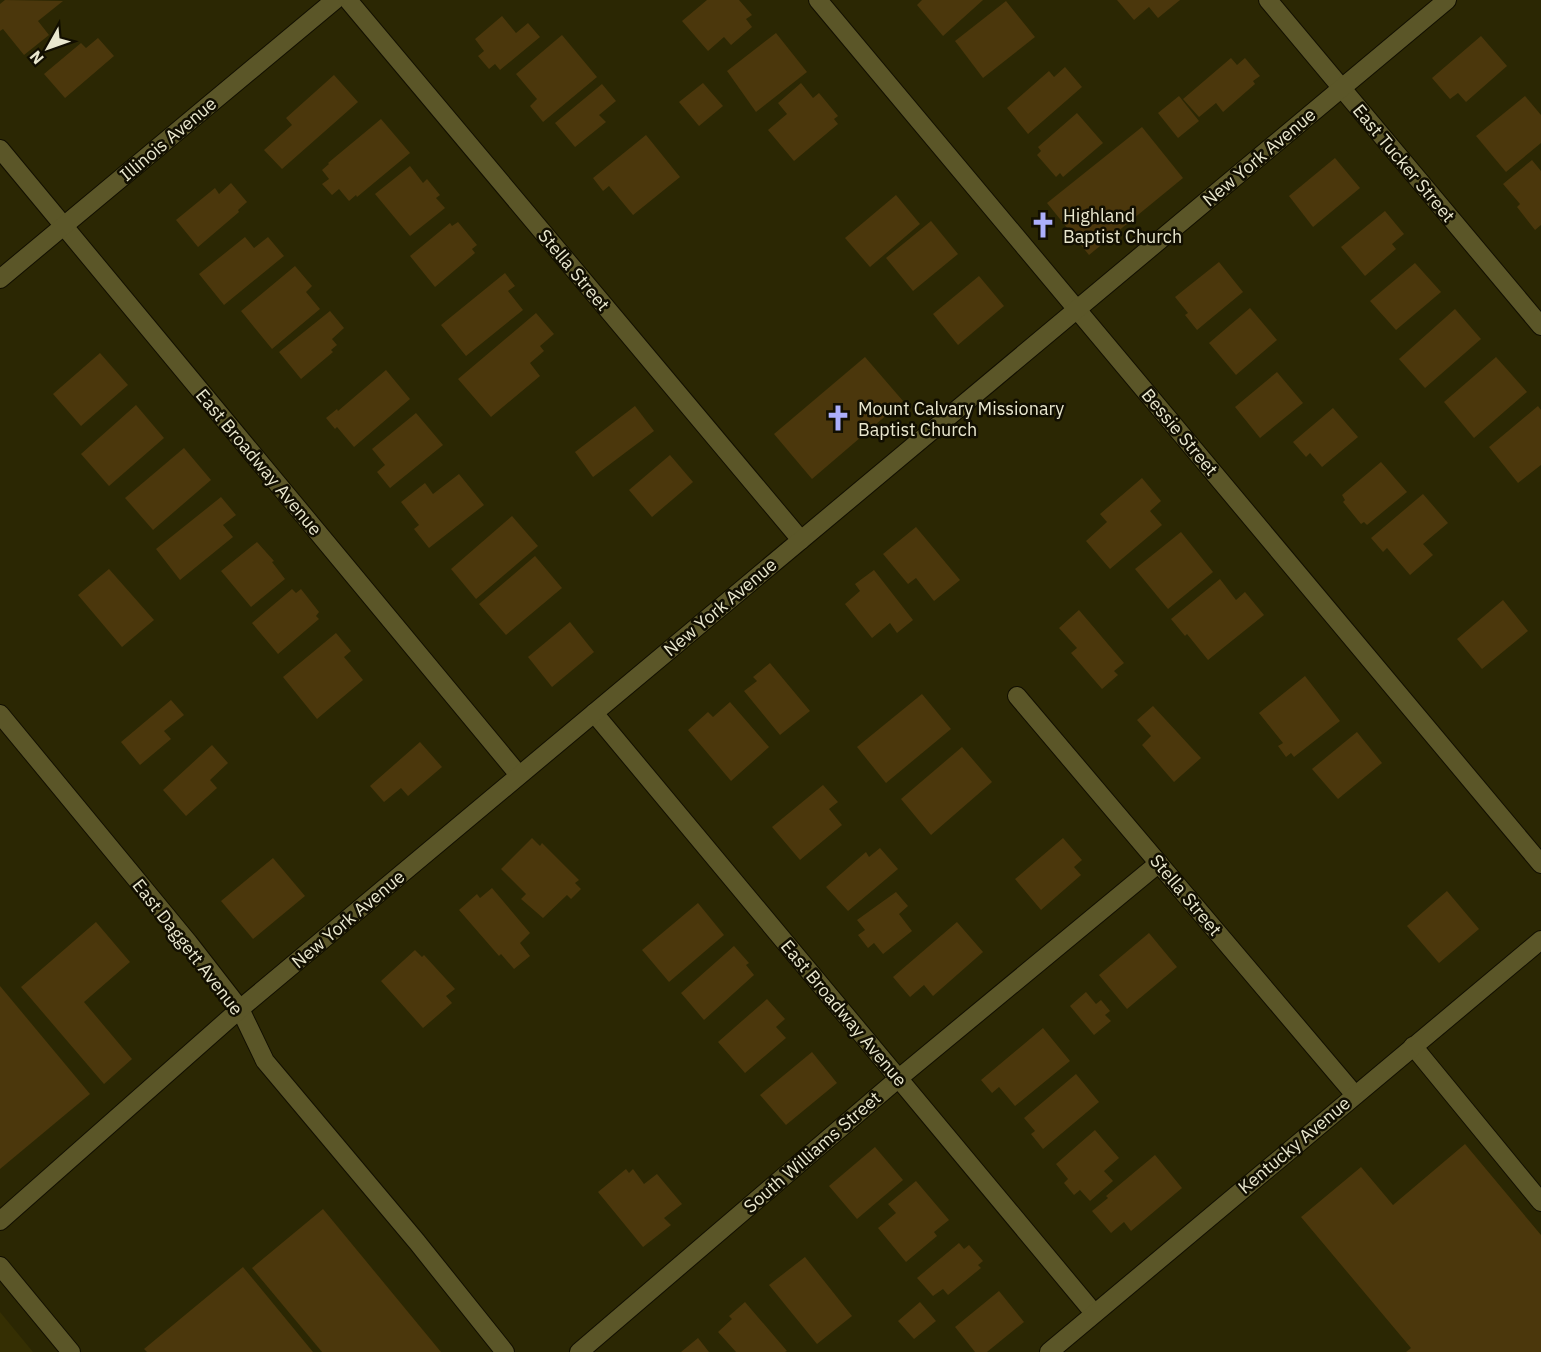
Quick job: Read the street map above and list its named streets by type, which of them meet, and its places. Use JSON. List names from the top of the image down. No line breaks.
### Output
{"streets":{"street":["Illinois Avenue","New York Avenue","East Tucker Street","Stella Street","Bessie Street","East Broadway Avenue","East Daggett Avenue","Kentucky Avenue","South Williams Street"]},"crossings":[["Illinois Avenue","East Broadway Avenue"],["New York Avenue","East Tucker Street"],["New York Avenue","Stella Street"],["New York Avenue","Bessie Street"],["New York Avenue","East Broadway Avenue"],["New York Avenue","East Daggett Avenue"],["Stella Street","Kentucky Avenue"],["Stella Street","South Williams Street"],["East Broadway Avenue","Kentucky Avenue"],["East Broadway Avenue","South Williams Street"]],"places":{"church":["Highland Baptist Church","Mount Calvary Missionary Baptist Church"]},"north":"bottom left"}
